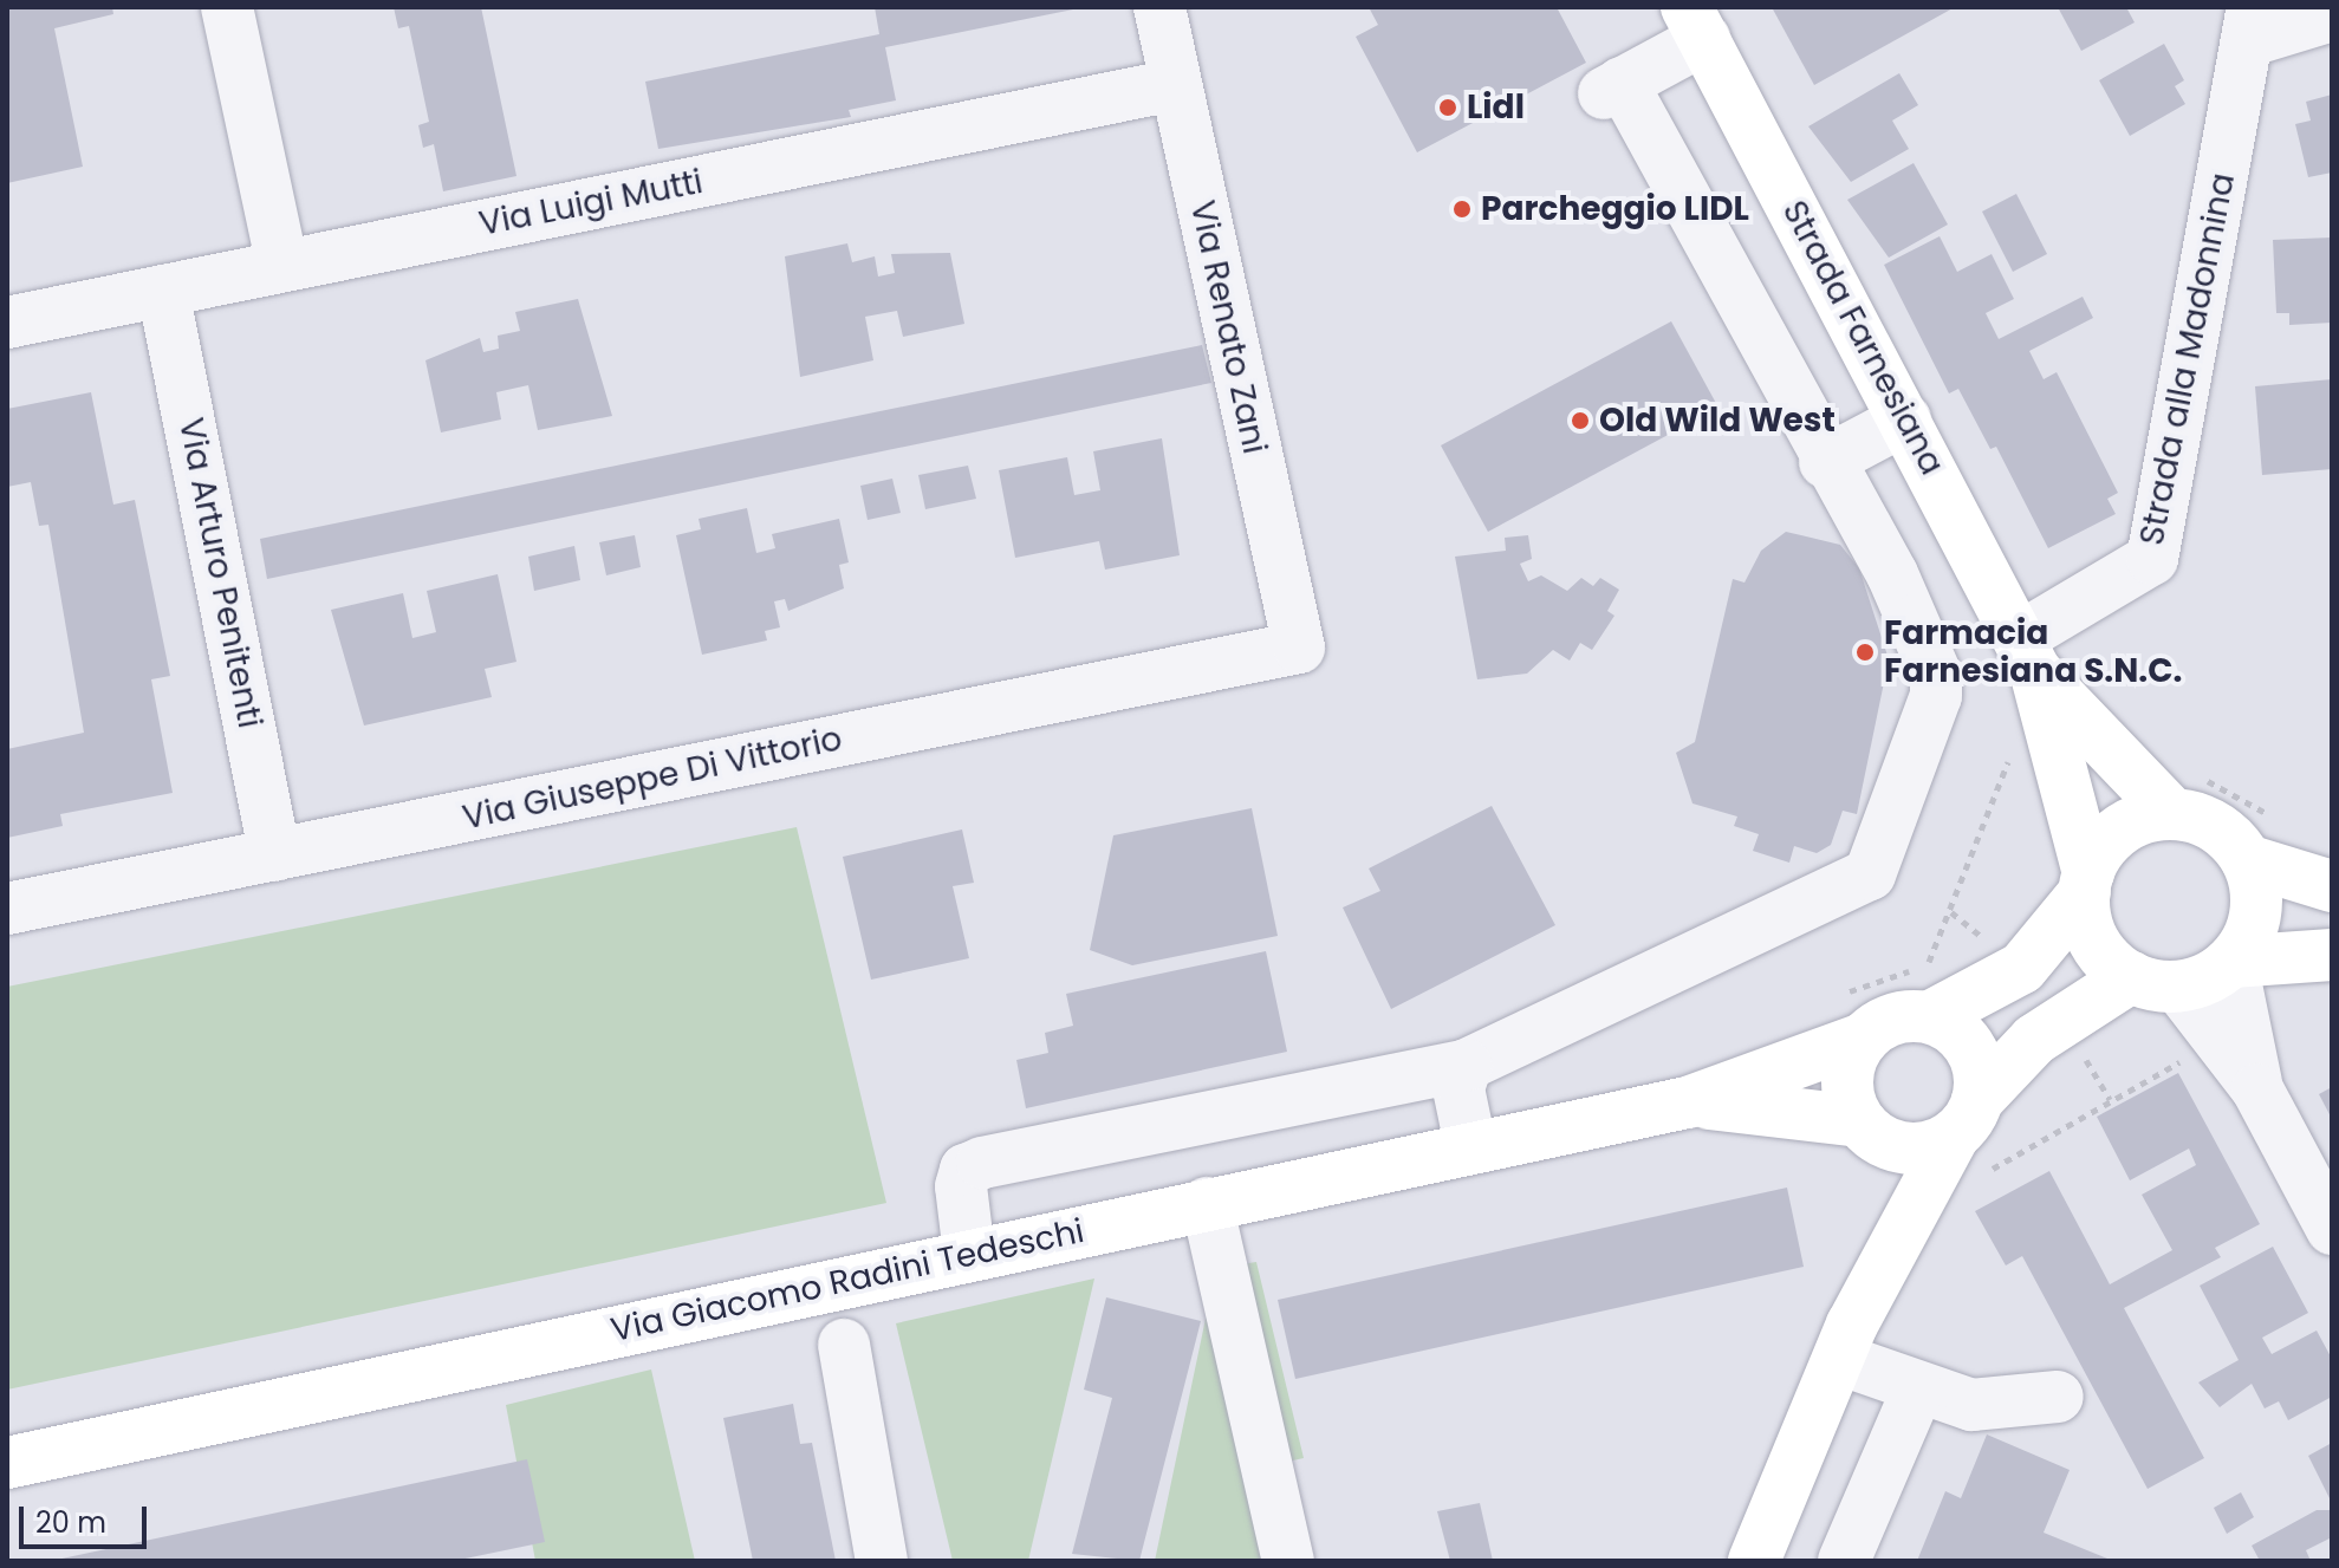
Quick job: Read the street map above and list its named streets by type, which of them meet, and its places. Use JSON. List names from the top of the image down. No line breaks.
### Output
{"streets":{"main road":["Strada Farnesiana","Via Giacomo Radini Tedeschi"],"street":["Via Luigi Mutti","Via Renato Zani","Strada alla Madonnina","Via Arturo Penitenti","Via Giuseppe Di Vittorio"]},"crossings":[["Via Luigi Mutti","Via Renato Zani"],["Via Luigi Mutti","Via Arturo Penitenti"],["Via Renato Zani","Via Giuseppe Di Vittorio"],["Strada Farnesiana","Strada alla Madonnina"],["Via Arturo Penitenti","Via Giuseppe Di Vittorio"]],"places":["Lidl","Parcheggio LIDL","Old Wild West","Farmacia Farnesiana S.N.C."],"scale_bar":"20 m"}
